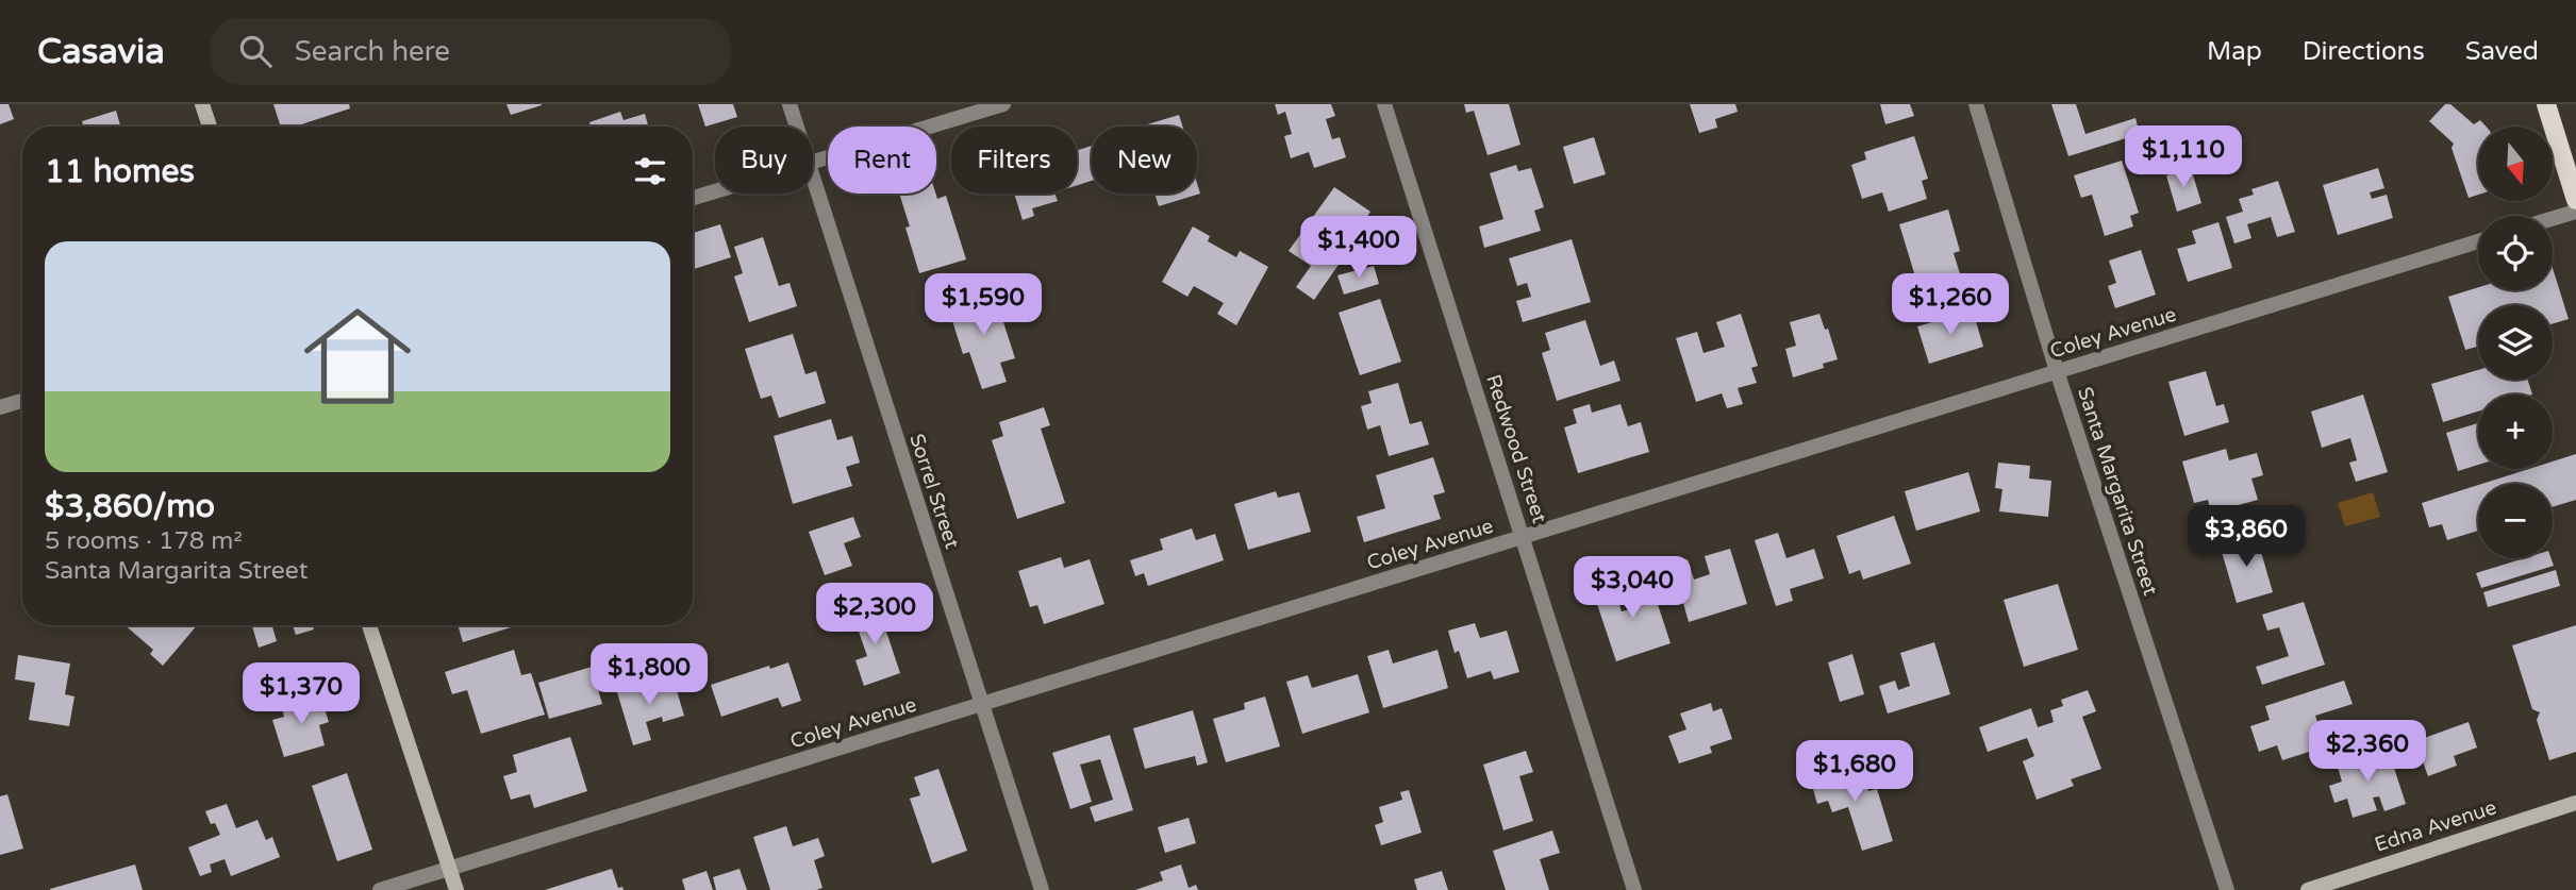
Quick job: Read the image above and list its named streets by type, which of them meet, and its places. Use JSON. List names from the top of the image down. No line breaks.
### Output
{"streets":{"street":["Coley Avenue","Redwood Street","Sorrel Street","Santa Margarita Street","Edna Avenue"]},"crossings":[["Coley Avenue","Redwood Street"],["Coley Avenue","Sorrel Street"],["Coley Avenue","Santa Margarita Street"]],"north":"bottom","page":{"header":"Casavia","search":"Search here","nav":["Map","Directions","Saved"],"price":["$1,110","$1,400","$1,590","$1,260","$3,860","$3,040","$2,300","$1,800","$1,370","$2,360","$1,680"],"map_buttons":["+","−"],"chip":["Buy","Rent","Filters","New"],"heading":"11 homes","list":[{"name":"$3,860/mo","note":"5 rooms · 178 m² · Santa Margarita Street"}]}}
